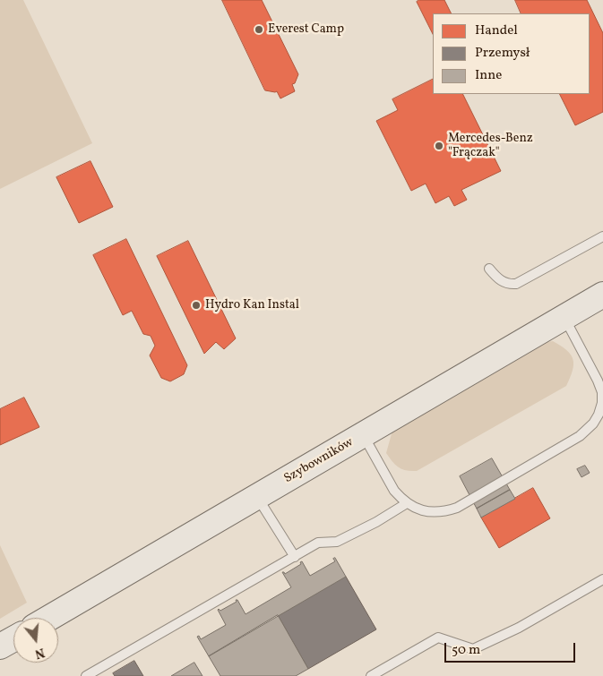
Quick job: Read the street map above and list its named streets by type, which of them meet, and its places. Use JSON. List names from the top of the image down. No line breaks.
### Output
{"streets":{"main road":["Szybowników"]},"places":["Everest Camp","Mercedes-Benz \"Frączak\"","Hydro Kan Instal"],"legend":["Handel","Przemysł","Inne"],"scale_bar":"50 m","north":"bottom"}
